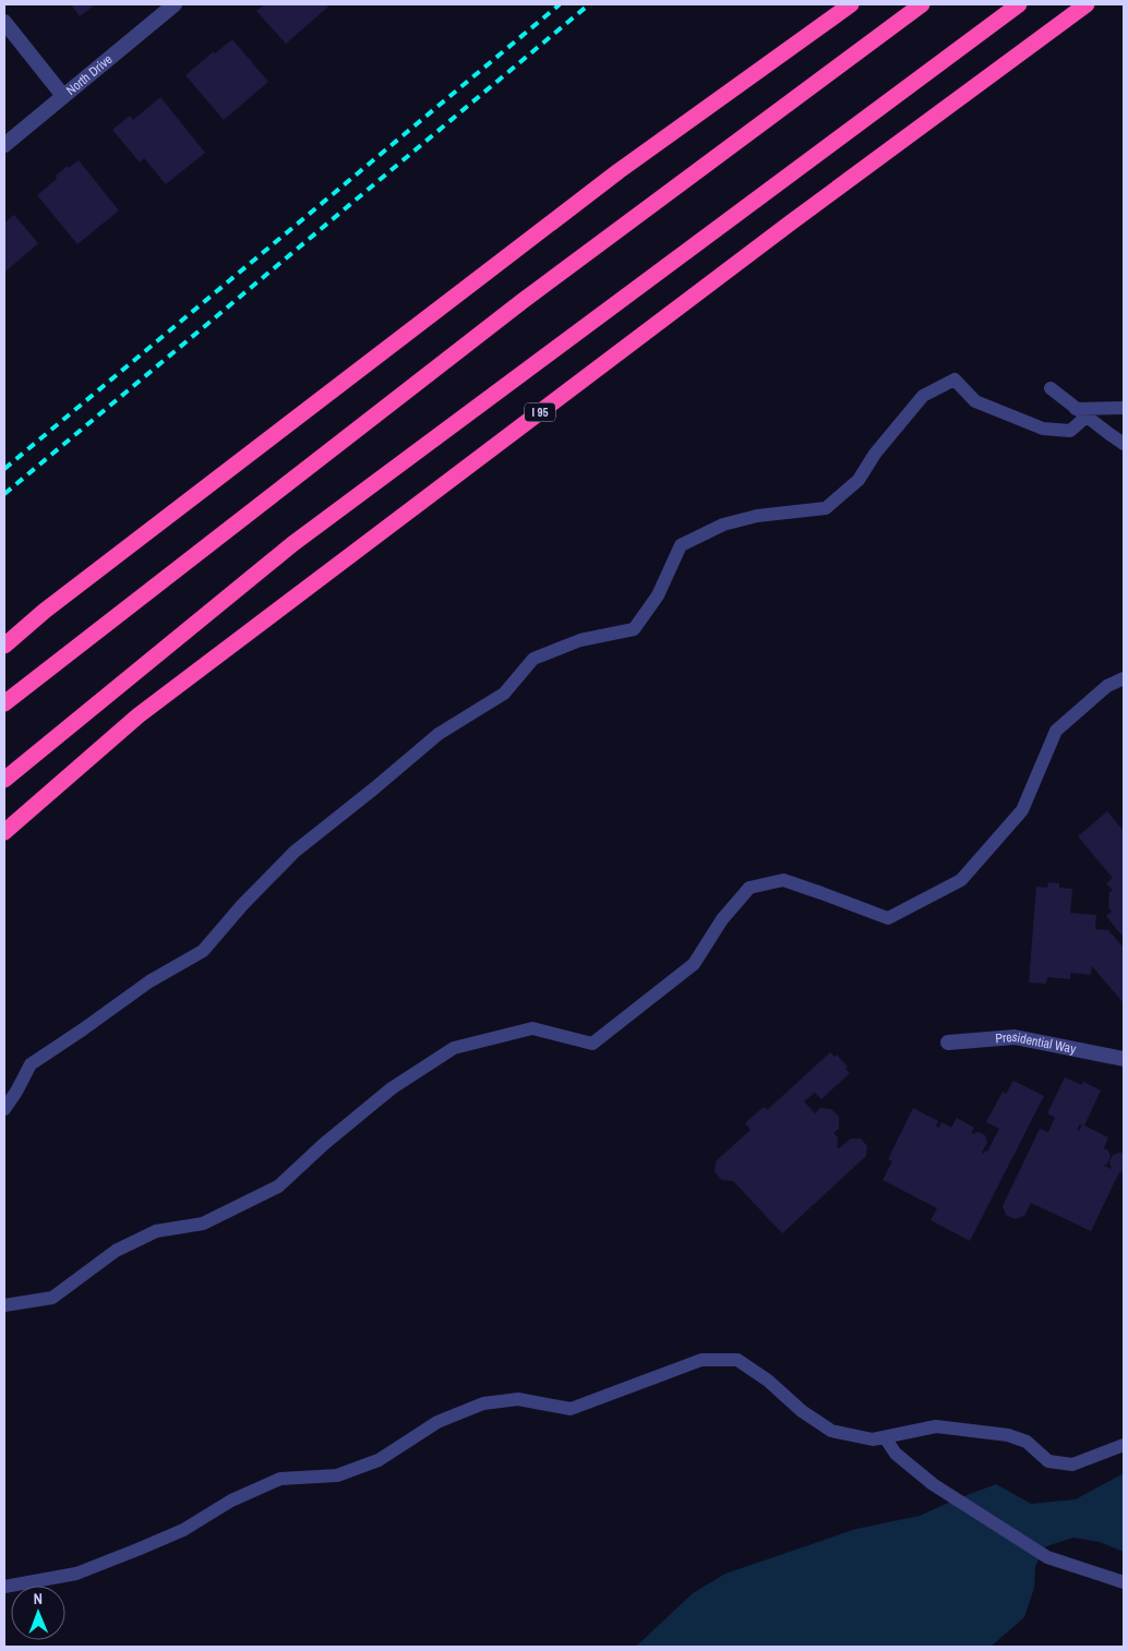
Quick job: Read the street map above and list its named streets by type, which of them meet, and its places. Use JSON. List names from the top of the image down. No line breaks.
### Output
{"streets":{"highway":["I 95"],"street":["North Drive","Presidential Way"]},"north":"top"}
